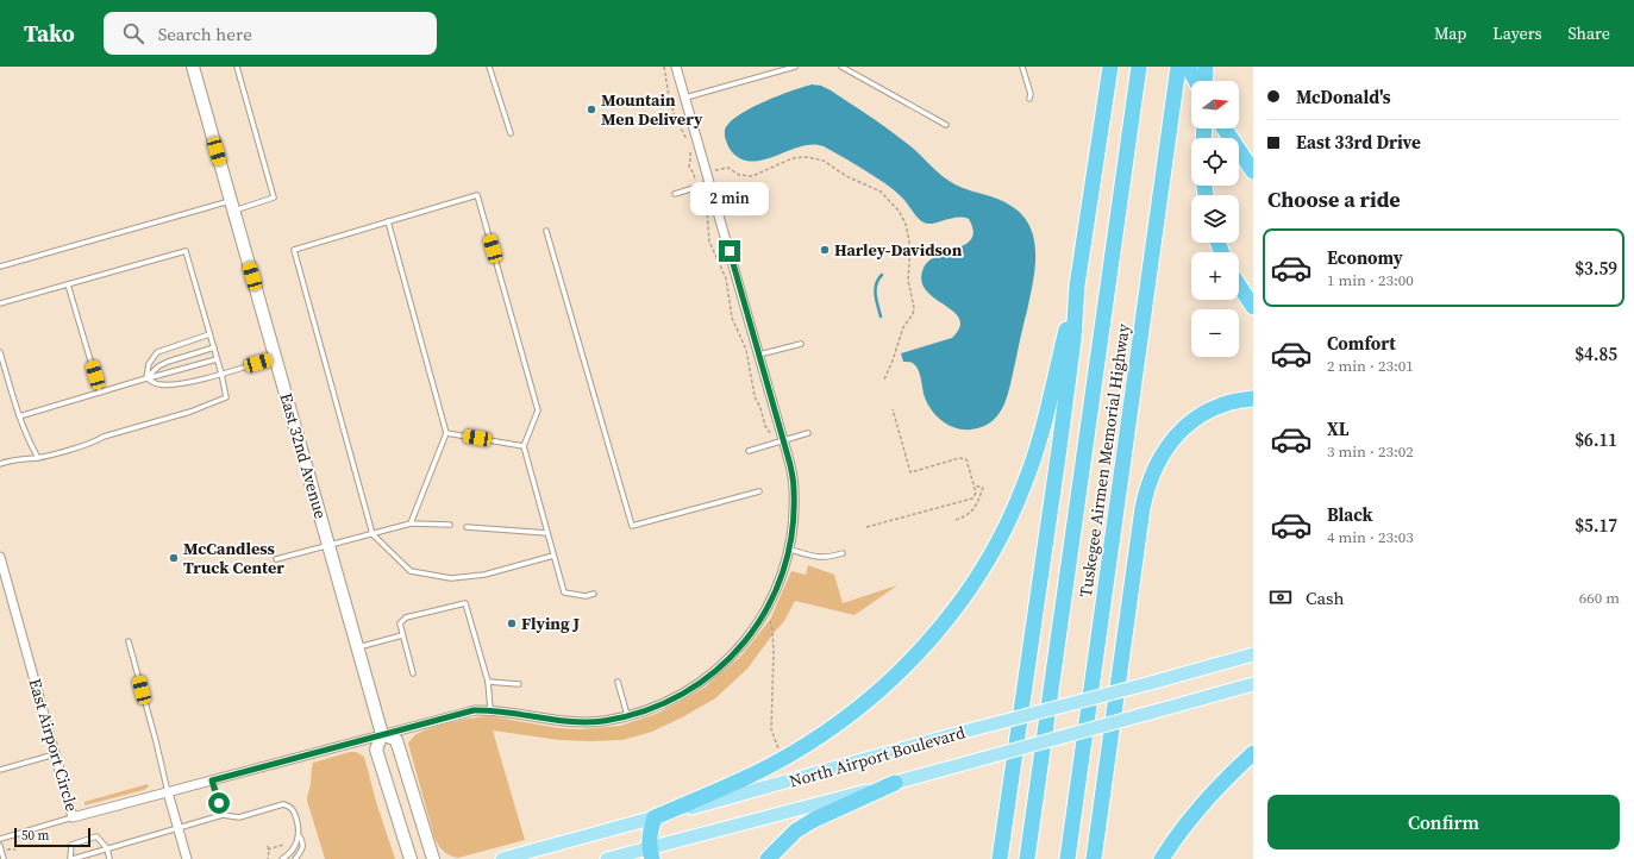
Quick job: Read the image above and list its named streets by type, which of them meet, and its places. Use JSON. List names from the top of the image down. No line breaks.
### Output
{"streets":{"highway":["Tuskegee Airmen Memorial Highway"],"main road":["North Airport Boulevard"],"street":["East 32nd Avenue","East Airport Circle"]},"crossings":[["East 32nd Avenue","East Airport Circle"]],"places":["Mountain Men Delivery","Harley-Davidson","McCandless Truck Center","Flying J"],"scale_bar":"50 m","north":"right","page":{"header":"Tako","search":"Search here","nav":["Map","Layers","Share"],"banner":["McDonald's","East 33rd Drive"],"map_buttons":["+","−"],"heading":"Choose a ride","bubble":"2 min","list":[{"name":"Economy","note":"1 min · 23:00","value":"$3.59"},{"name":"Comfort","note":"2 min · 23:01","value":"$4.85"},{"name":"XL","note":"3 min · 23:02","value":"$6.11"},{"name":"Black","note":"4 min · 23:03","value":"$5.17"}],"pay":["Cash","660 m"],"buttons":"Confirm","scale":"50 m"}}
